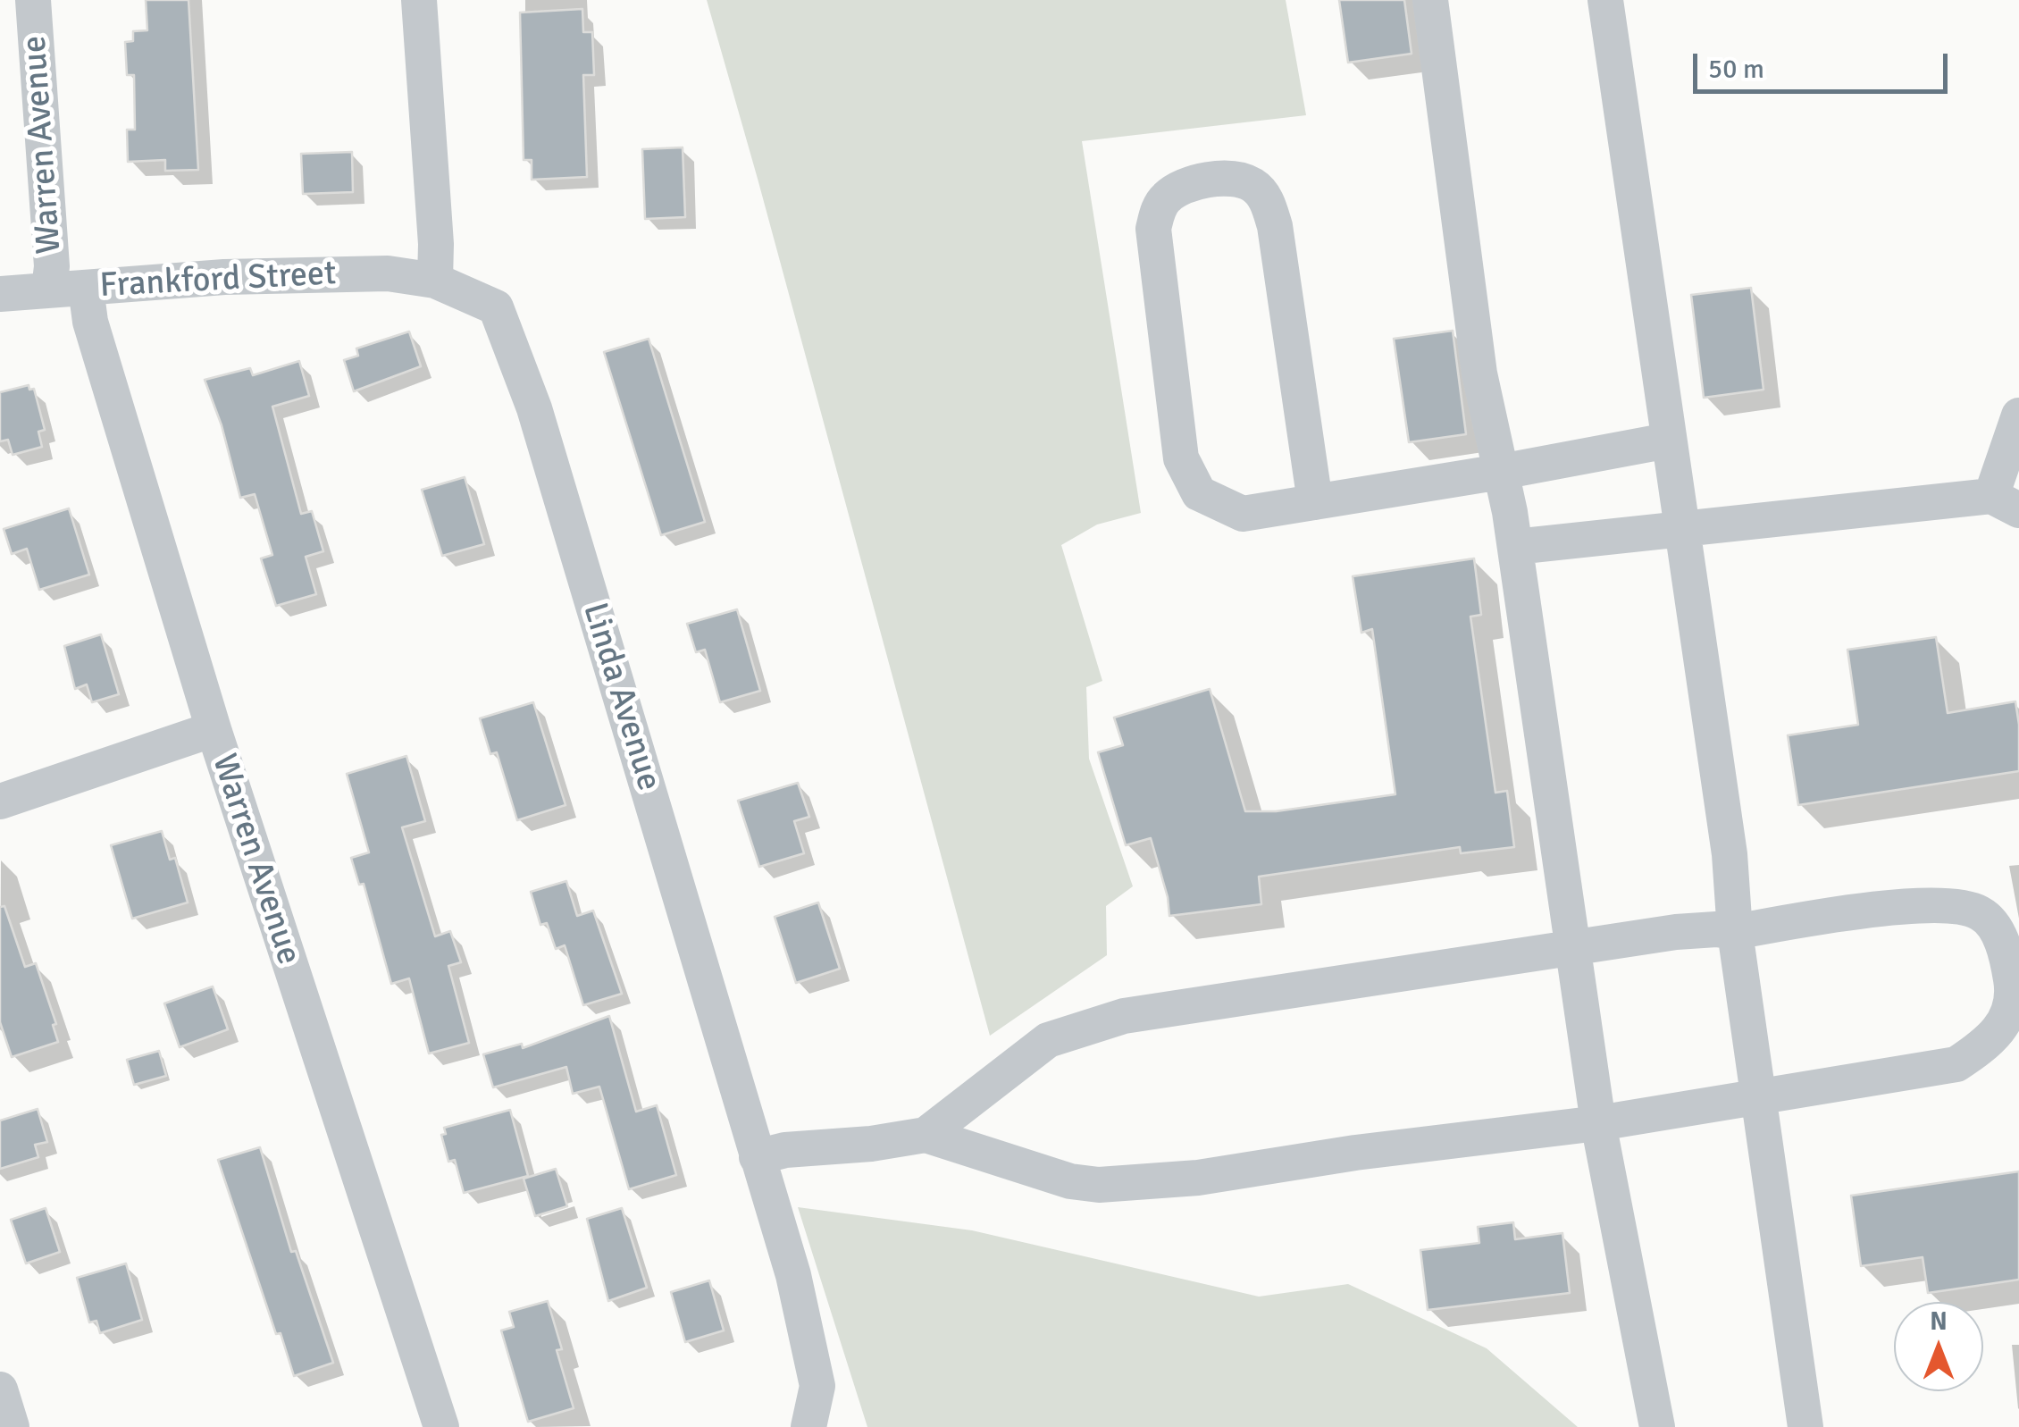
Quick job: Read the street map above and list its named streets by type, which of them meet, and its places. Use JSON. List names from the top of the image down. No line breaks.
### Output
{"streets":{"street":["Warren Avenue","Frankford Street","Linda Avenue"]},"crossings":[["Warren Avenue","Frankford Street"],["Frankford Street","Linda Avenue"]],"scale_bar":"50 m","north":"top"}
